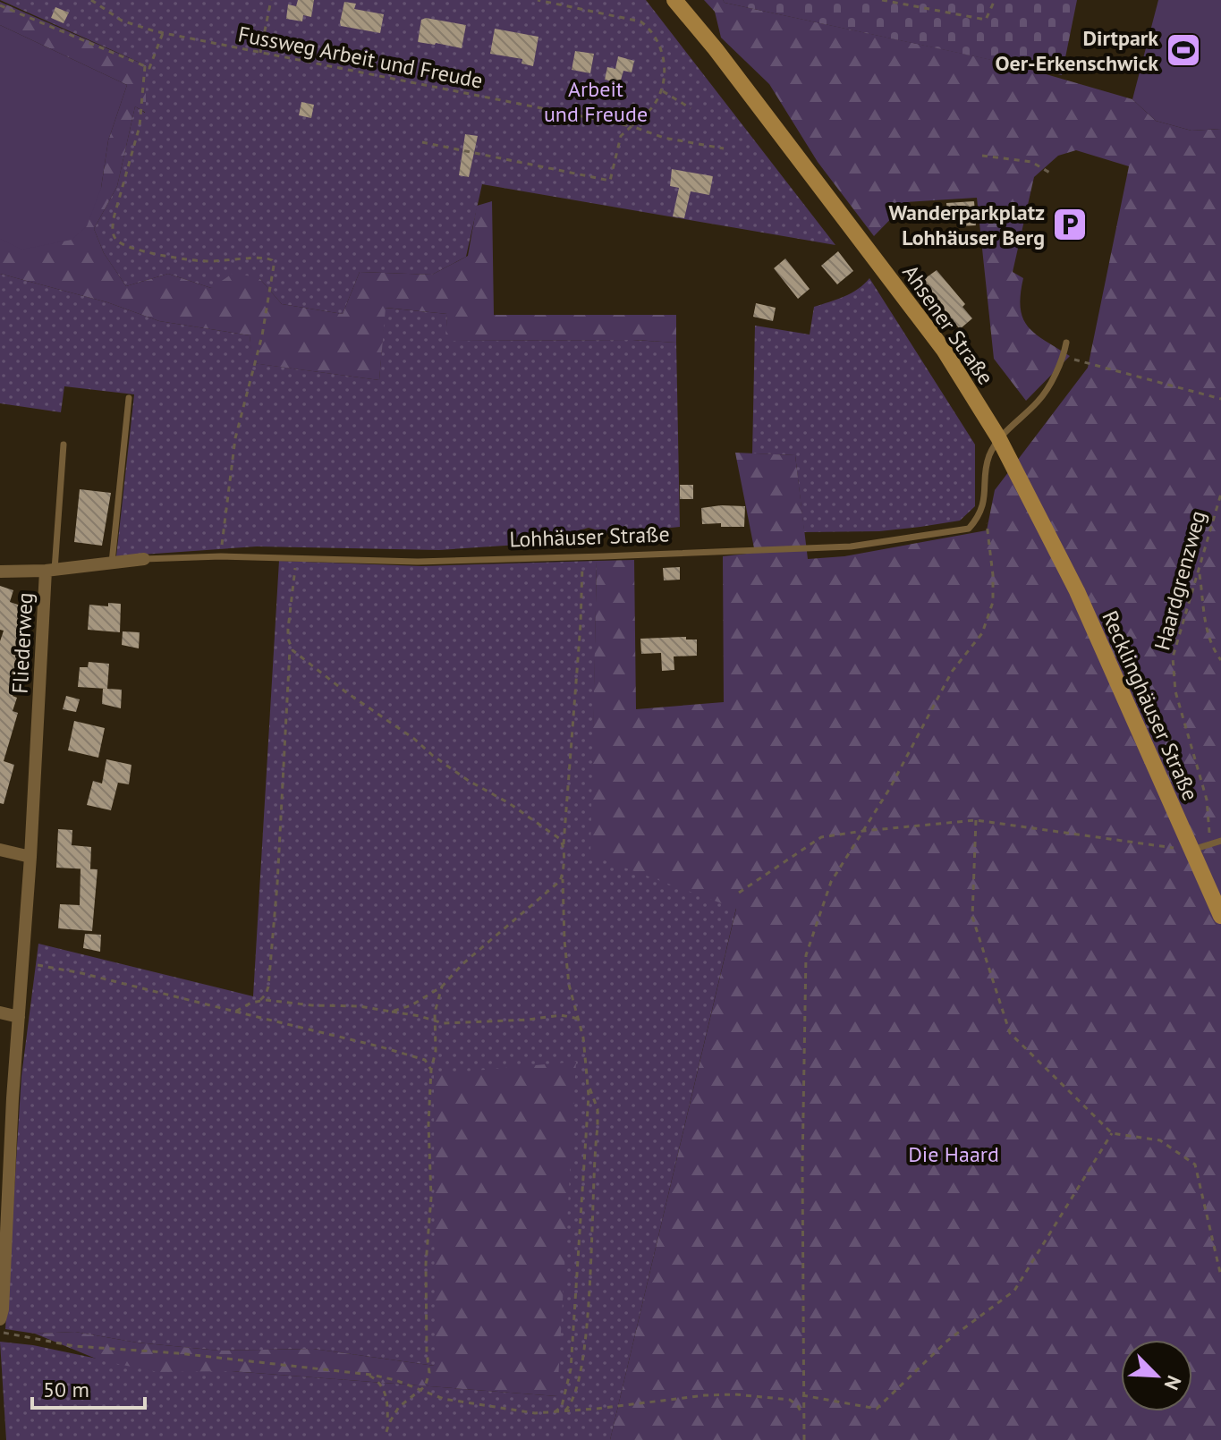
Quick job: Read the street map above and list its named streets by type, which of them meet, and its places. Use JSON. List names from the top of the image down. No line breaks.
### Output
{"streets":{"main road":["Ahsener Straße","Recklinghäuser Straße"],"street":["Lohhäuser Straße","Fliederweg"],"path":["Fussweg Arbeit und Freude","Haardgrenzweg"]},"crossings":[["Ahsener Straße","Lohhäuser Straße"],["Ahsener Straße","Recklinghäuser Straße"],["Lohhäuser Straße","Fliederweg"]],"parks":["Arbeit und Freude","Die Haard"],"places":{"sports":["Dirtpark Oer-Erkenschwick"],"parking":["Wanderparkplatz Lohhäuser Berg"]},"scale_bar":"50 m","north":"bottom right"}
